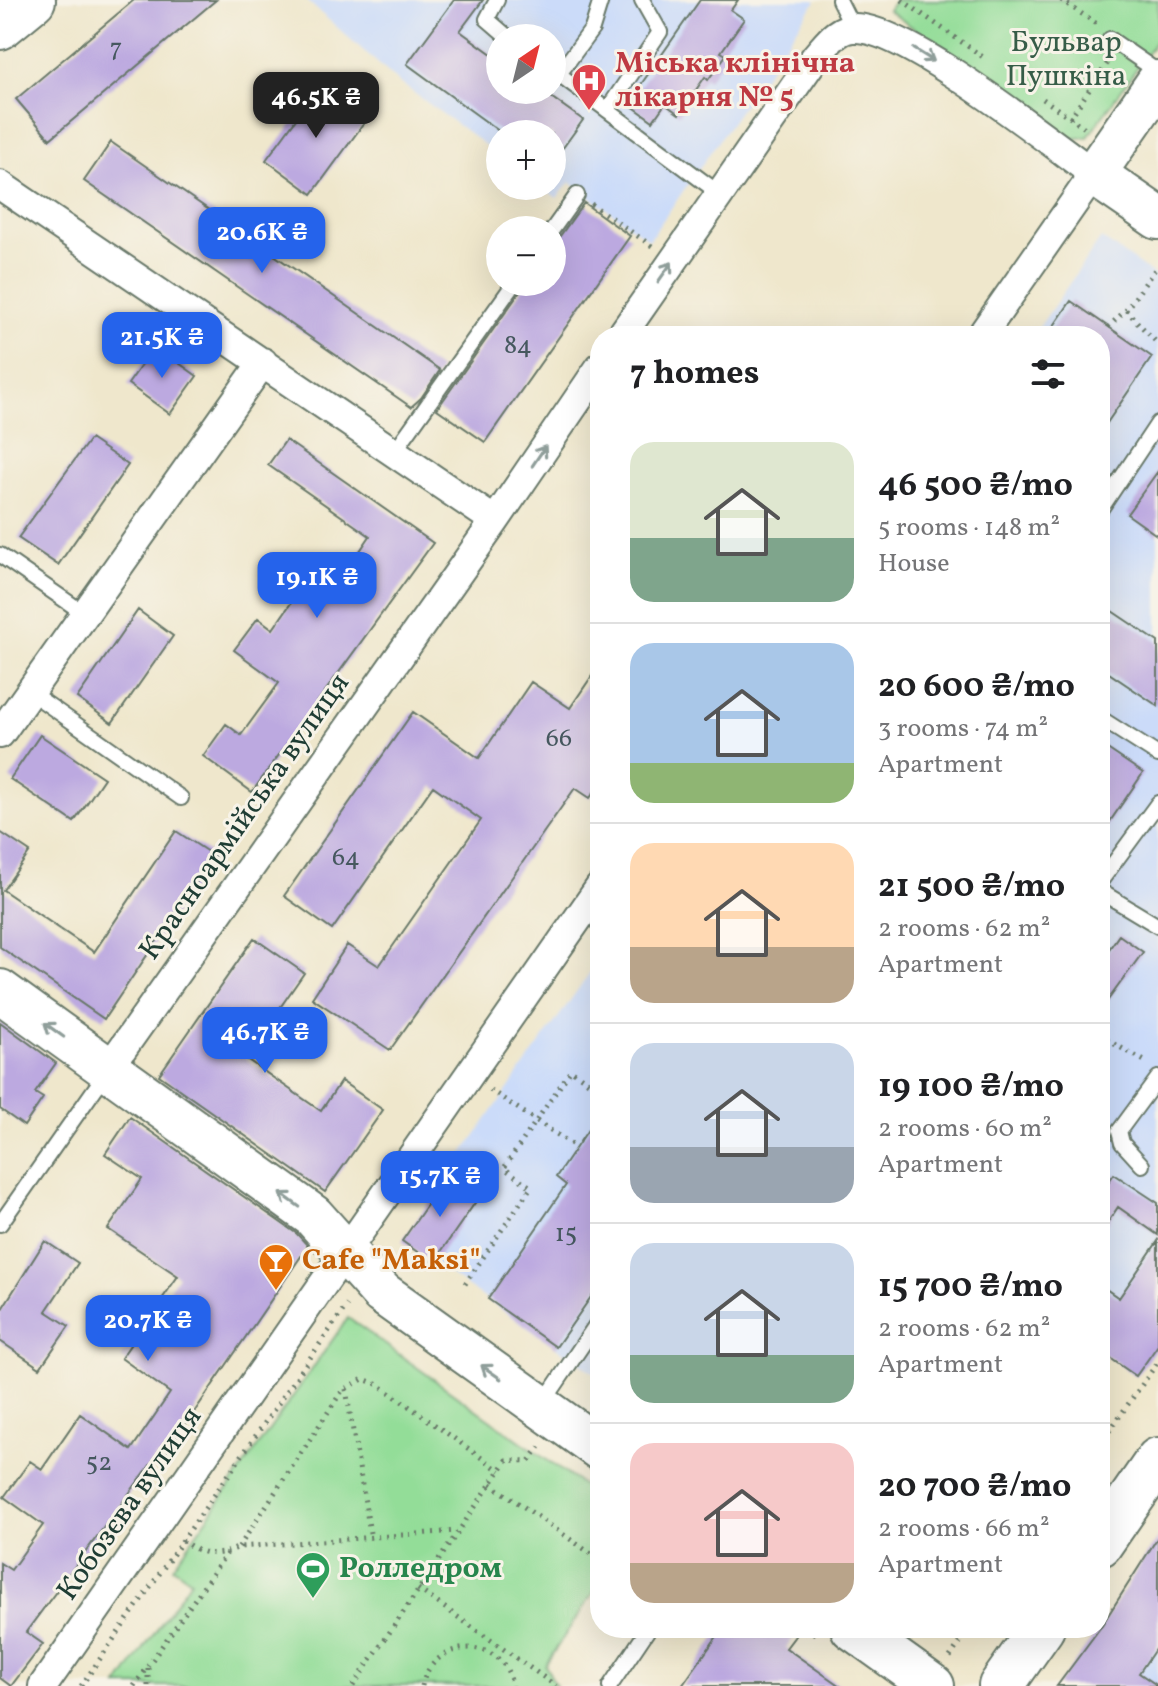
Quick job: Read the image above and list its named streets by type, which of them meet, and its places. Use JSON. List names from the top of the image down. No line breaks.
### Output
{"streets":{"street":["Красноармійська вулиця","Кобозєва вулиця"]},"parks":["Бульвар Пушкіна"],"places":{"hospital":["Міська клінічна лікарня № 5"],"bar":["Cafe \"Maksi\""],"sports":["Ролледром"]},"house_numbers":["7","84","66","64","15","52"],"north":"top right","page":{"map_buttons":["+","−"],"price":["46.5K ₴","20.6K ₴","21.5K ₴","19.1K ₴","46.7K ₴","15.7K ₴","20.7K ₴"],"heading":"7 homes","list":[{"name":"46 500 ₴/mo","note":"5 rooms · 148 m² · House"},{"name":"20 600 ₴/mo","note":"3 rooms · 74 m² · Apartment"},{"name":"21 500 ₴/mo","note":"2 rooms · 62 m² · Apartment"},{"name":"19 100 ₴/mo","note":"2 rooms · 60 m² · Apartment"},{"name":"15 700 ₴/mo","note":"2 rooms · 62 m² · Apartment"},{"name":"20 700 ₴/mo","note":"2 rooms · 66 m² · Apartment"}]}}
